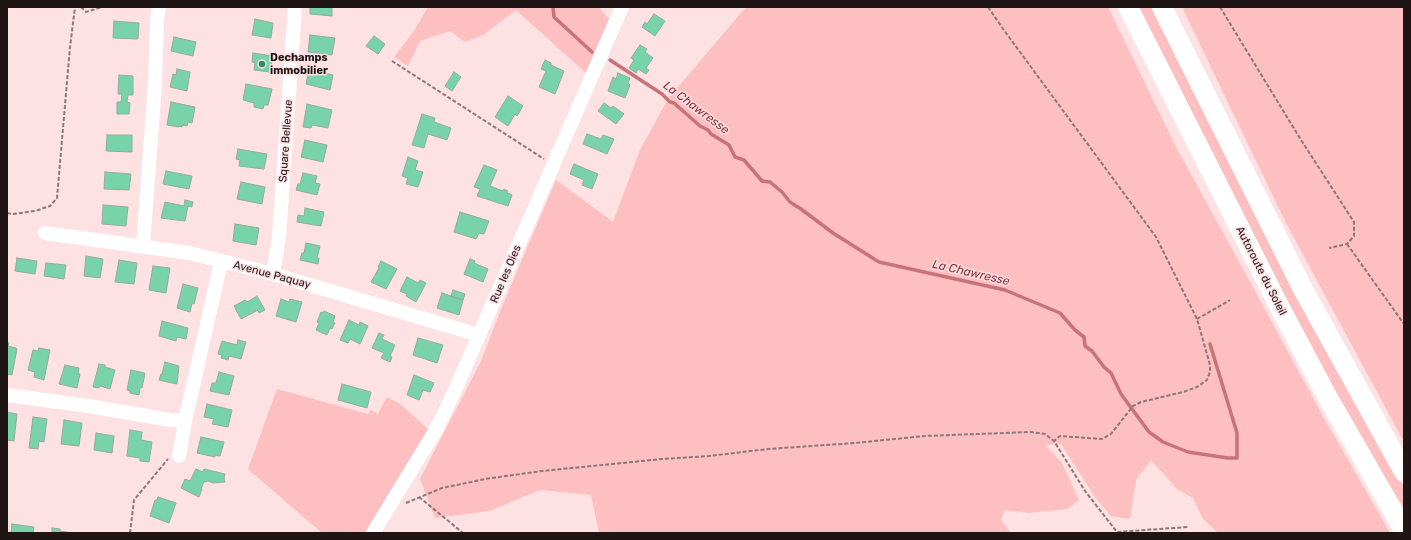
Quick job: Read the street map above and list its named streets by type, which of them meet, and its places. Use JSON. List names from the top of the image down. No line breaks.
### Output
{"streets":{"highway":["Autoroute du Soleil"],"street":["Square Bellevue","Rue les Oies","Avenue Paquay"]},"crossings":[["Square Bellevue","Avenue Paquay"],["Rue les Oies","Avenue Paquay"]],"water":["La Chawresse"],"places":["Dechamps immobilier"]}
